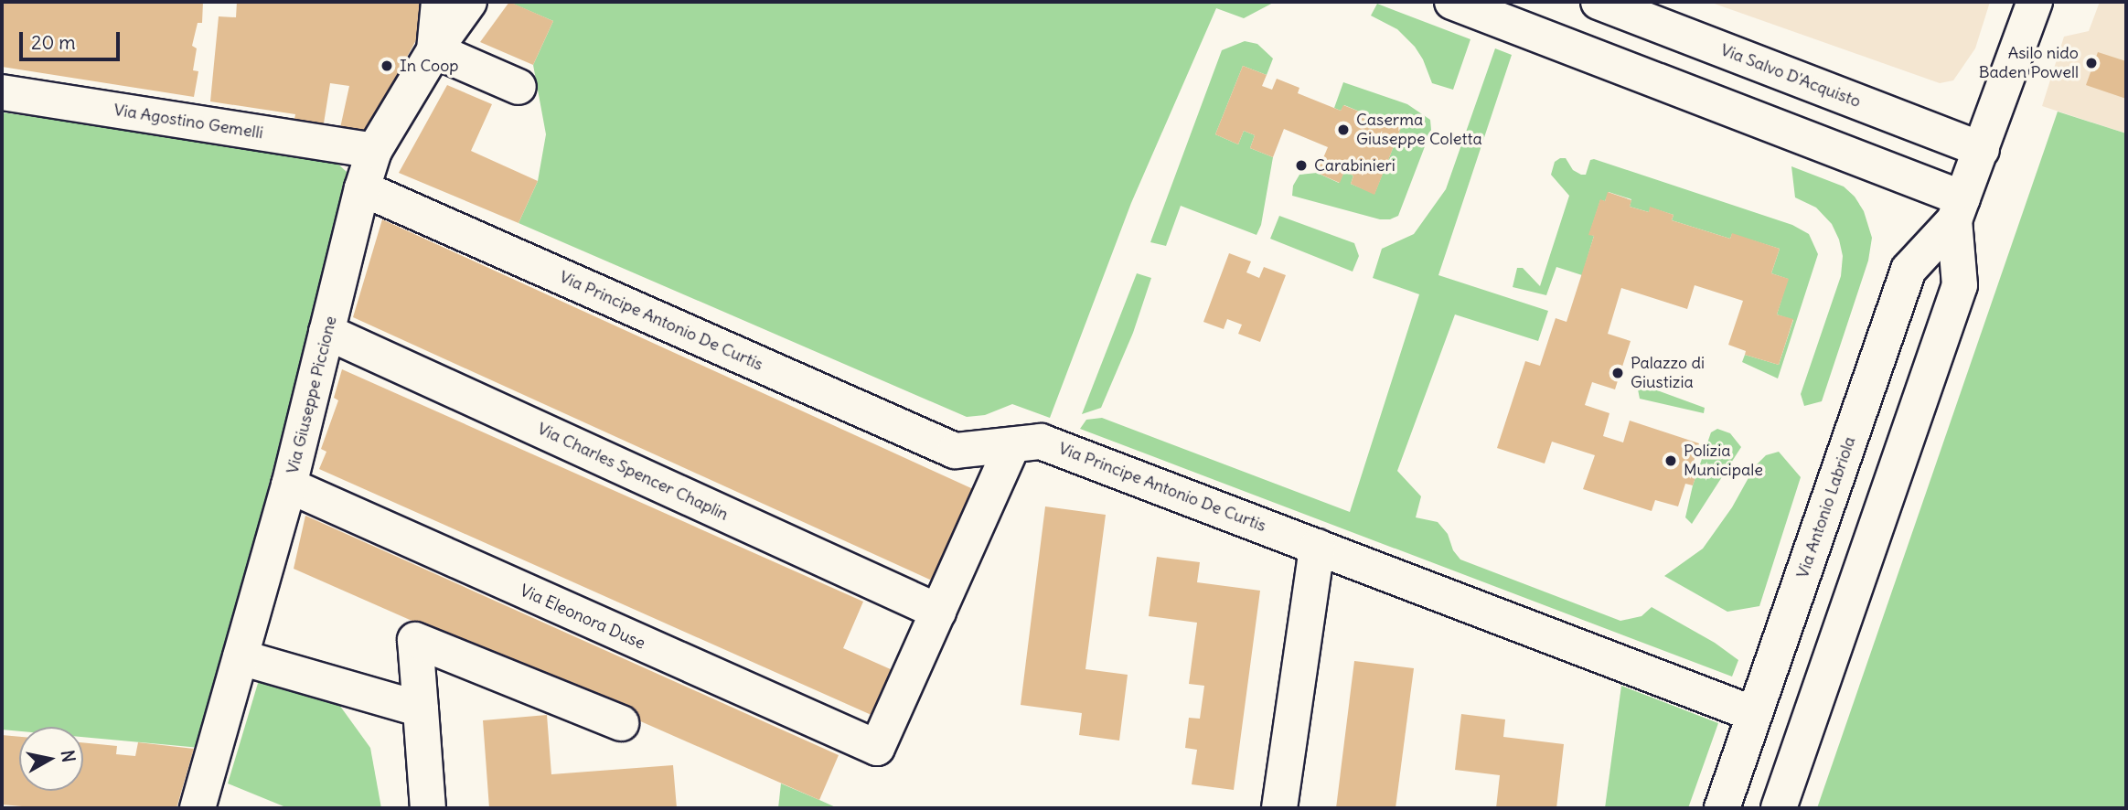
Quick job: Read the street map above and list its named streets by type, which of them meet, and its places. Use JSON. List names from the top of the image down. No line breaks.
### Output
{"streets":{"street":["Via Salvo D'Acquisto","Via Agostino Gemelli","Via Principe Antonio De Curtis","Via Giuseppe Piccione","Via Charles Spencer Chaplin","Via Antonio Labriola","Via Eleonora Duse"]},"crossings":[["Via Salvo D'Acquisto","Via Antonio Labriola"],["Via Agostino Gemelli","Via Giuseppe Piccione"],["Via Principe Antonio De Curtis","Via Giuseppe Piccione"],["Via Principe Antonio De Curtis","Via Antonio Labriola"],["Via Giuseppe Piccione","Via Charles Spencer Chaplin"],["Via Giuseppe Piccione","Via Eleonora Duse"],["Via Charles Spencer Chaplin","Via Eleonora Duse"]],"places":["Asilo nido Baden Powell","In Coop","Caserma Giuseppe Coletta","Carabinieri","Palazzo di Giustizia","Polizia Municipale"],"scale_bar":"20 m","north":"right"}
